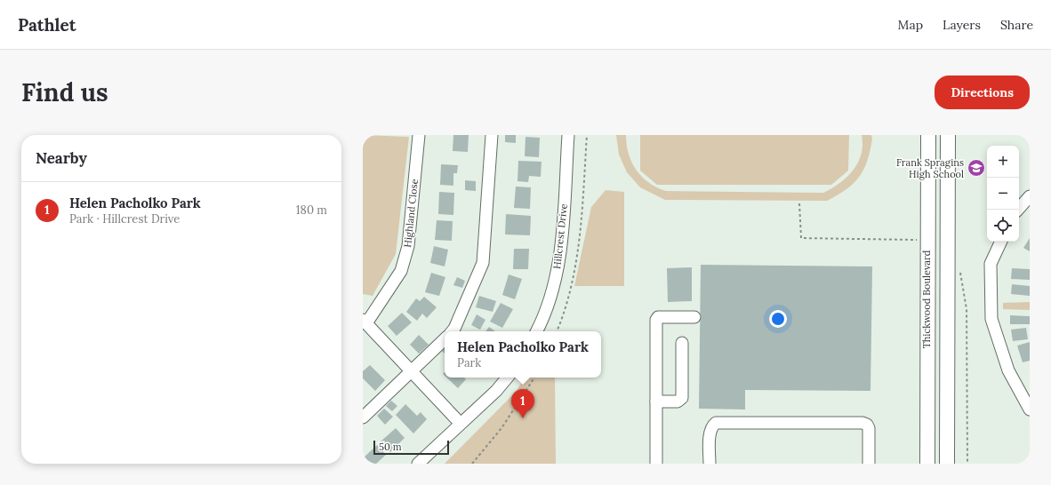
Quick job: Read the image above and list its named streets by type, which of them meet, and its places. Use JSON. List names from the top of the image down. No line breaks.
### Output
{"streets":{"main road":["Thickwood Boulevard"],"street":["Highland Close","Hillcrest Drive"]},"places":{"school or university":["Frank Spragins High School"]},"scale_bar":"50 m","page":{"header":"Pathlet","nav":["Map","Layers","Share"],"buttons":"Directions","title":"Find us","heading":"Nearby","map_buttons":["+","−"],"list":[{"mark":"1","name":"Helen Pacholko Park","note":"Park · Hillcrest Drive","value":"180 m"}],"popup":["Helen Pacholko Park","Park"],"pins":"1","scale":"50 m"}}
